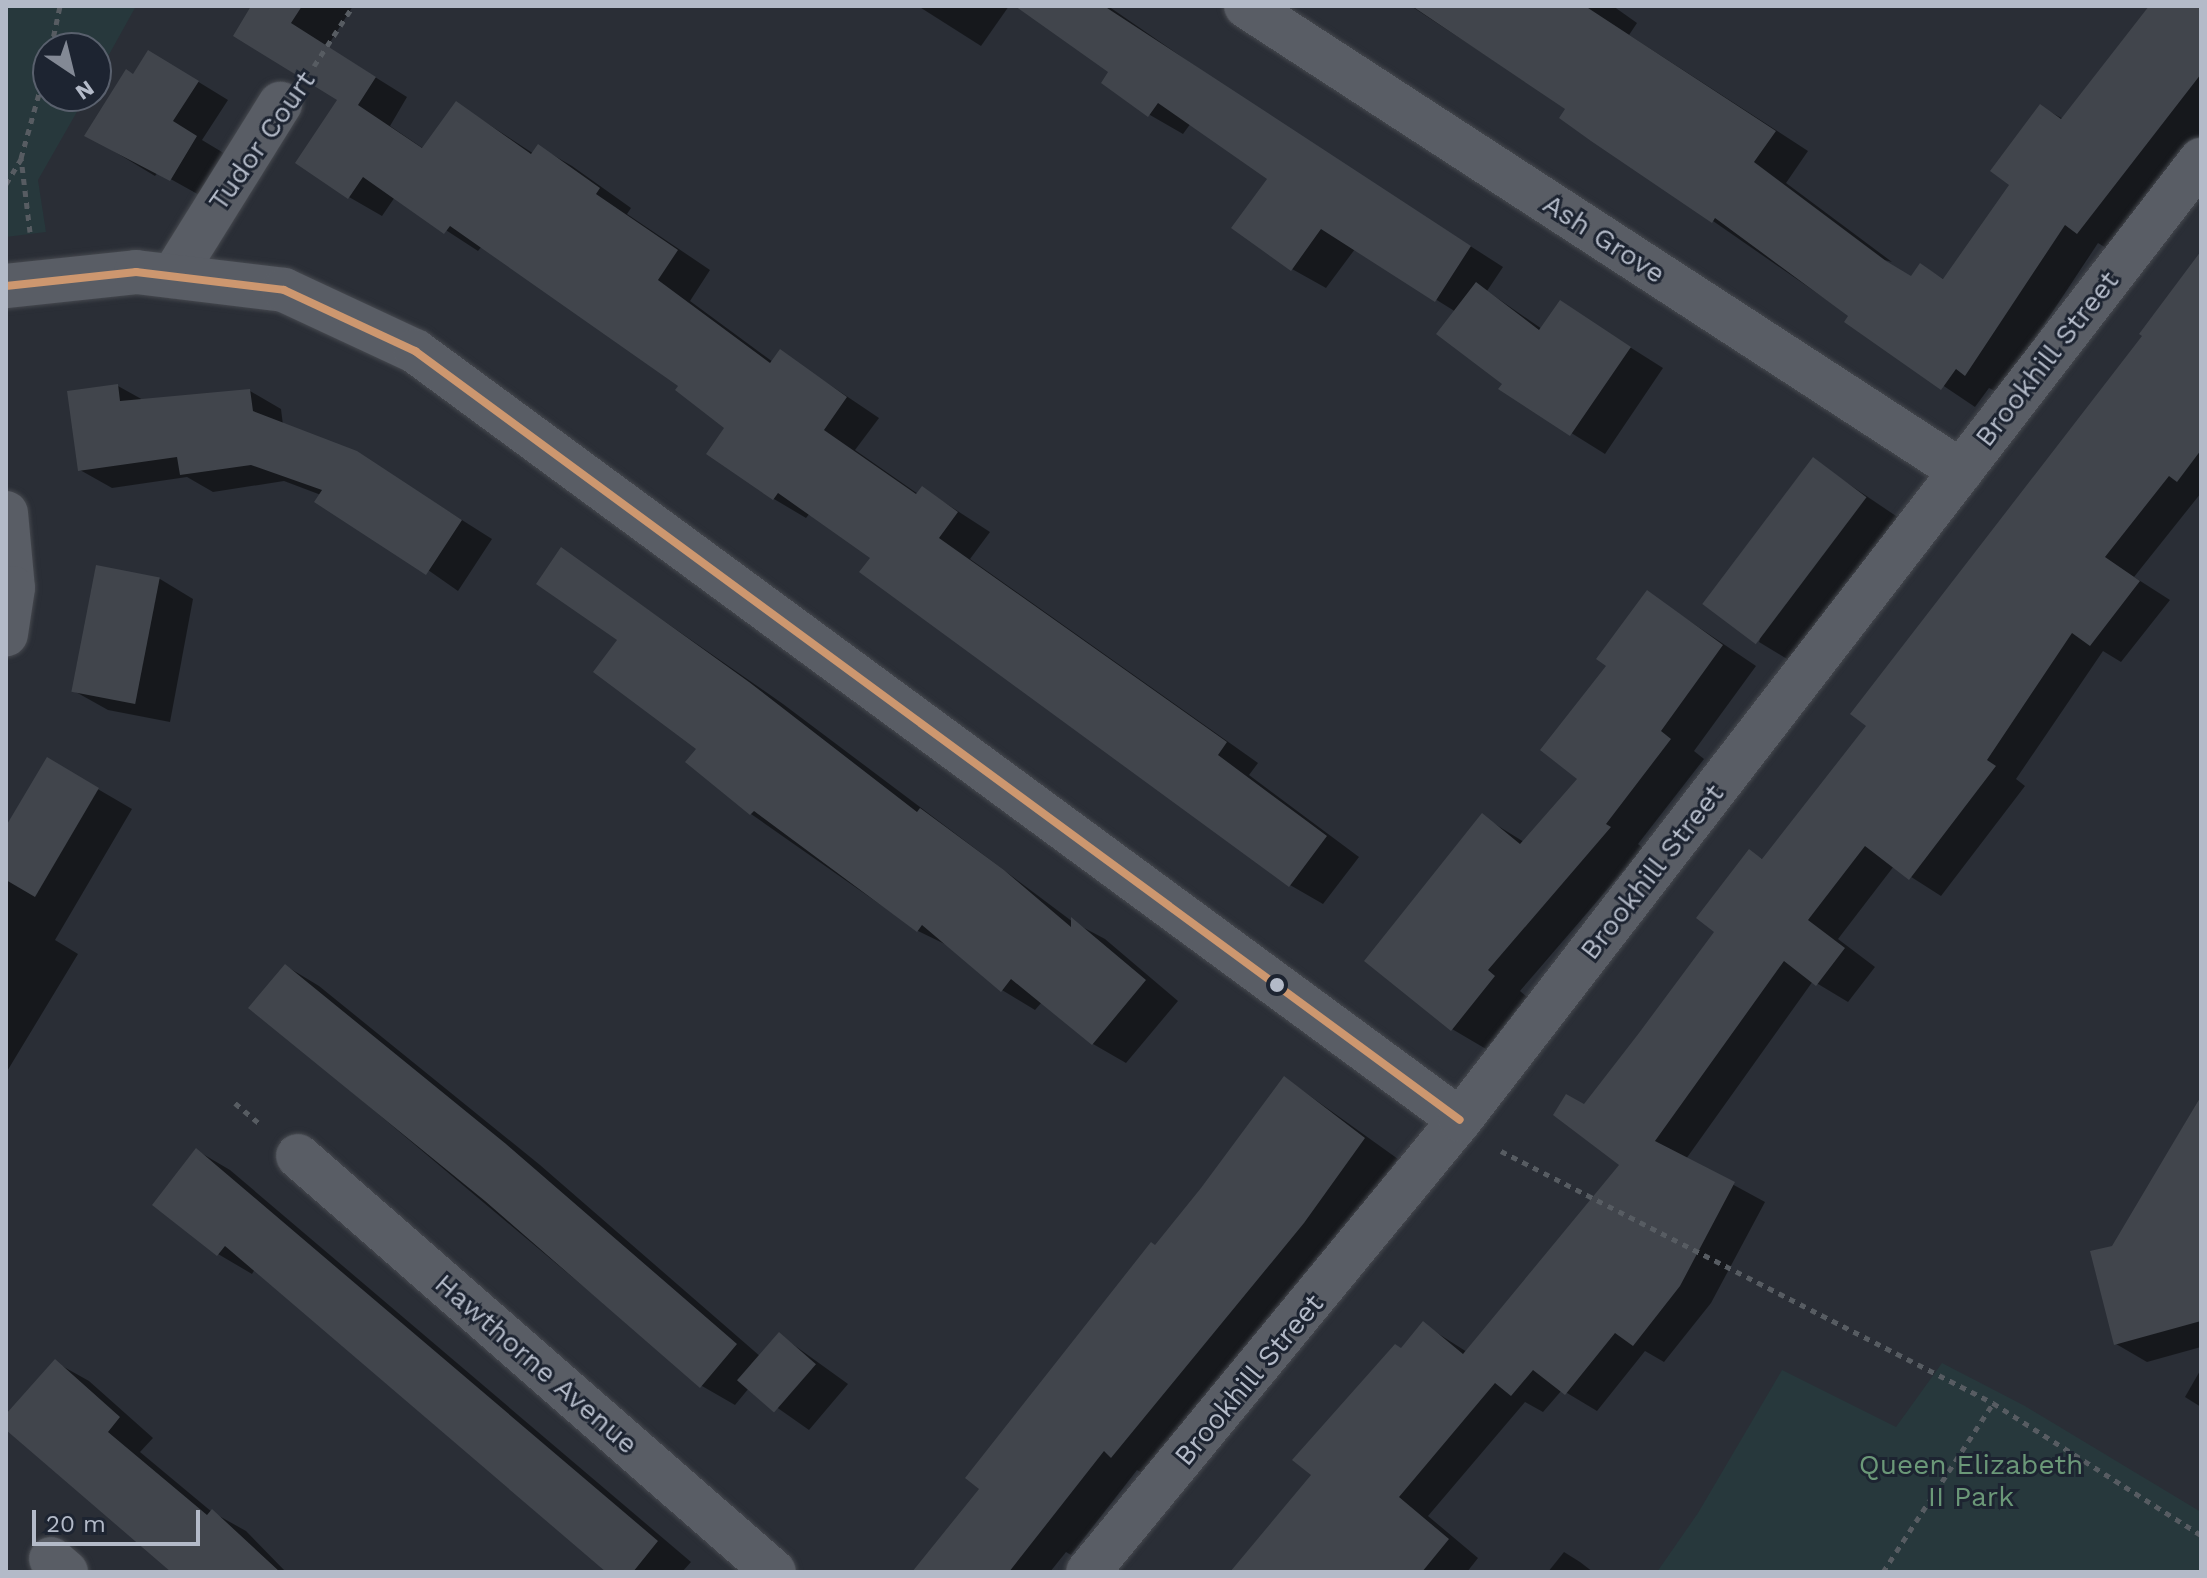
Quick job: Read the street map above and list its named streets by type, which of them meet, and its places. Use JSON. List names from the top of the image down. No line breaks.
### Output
{"streets":{"street":["Tudor Court","Ash Grove","Brookhill Street","Hawthorne Avenue"]},"crossings":[["Ash Grove","Brookhill Street"]],"parks":["Queen Elizabeth II Park"],"scale_bar":"20 m","north":"bottom right"}
